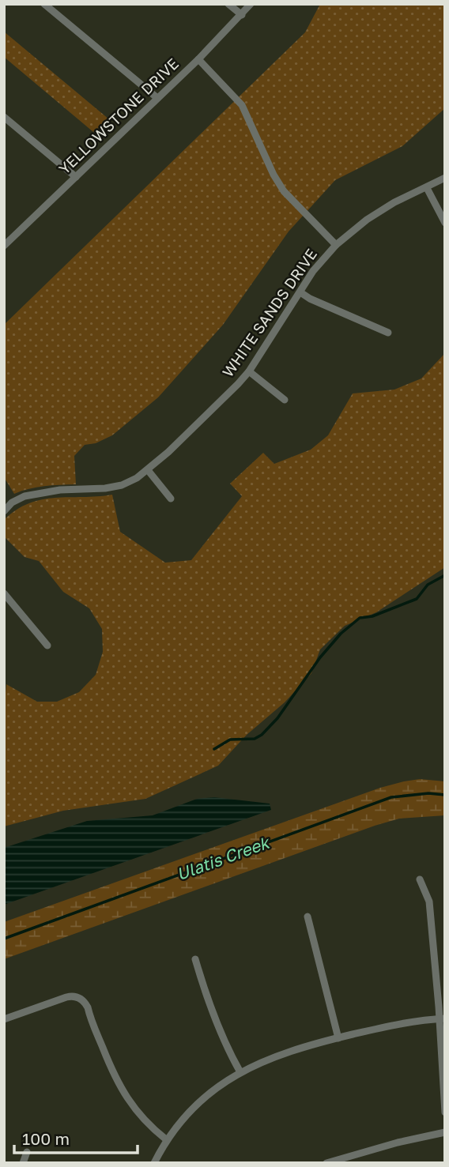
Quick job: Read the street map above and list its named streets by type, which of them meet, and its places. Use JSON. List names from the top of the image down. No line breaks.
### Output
{"streets":{"street":["YELLOWSTONE DRIVE","WHITE SANDS DRIVE"]},"water":["Ulatis Creek"],"scale_bar":"100 m"}
